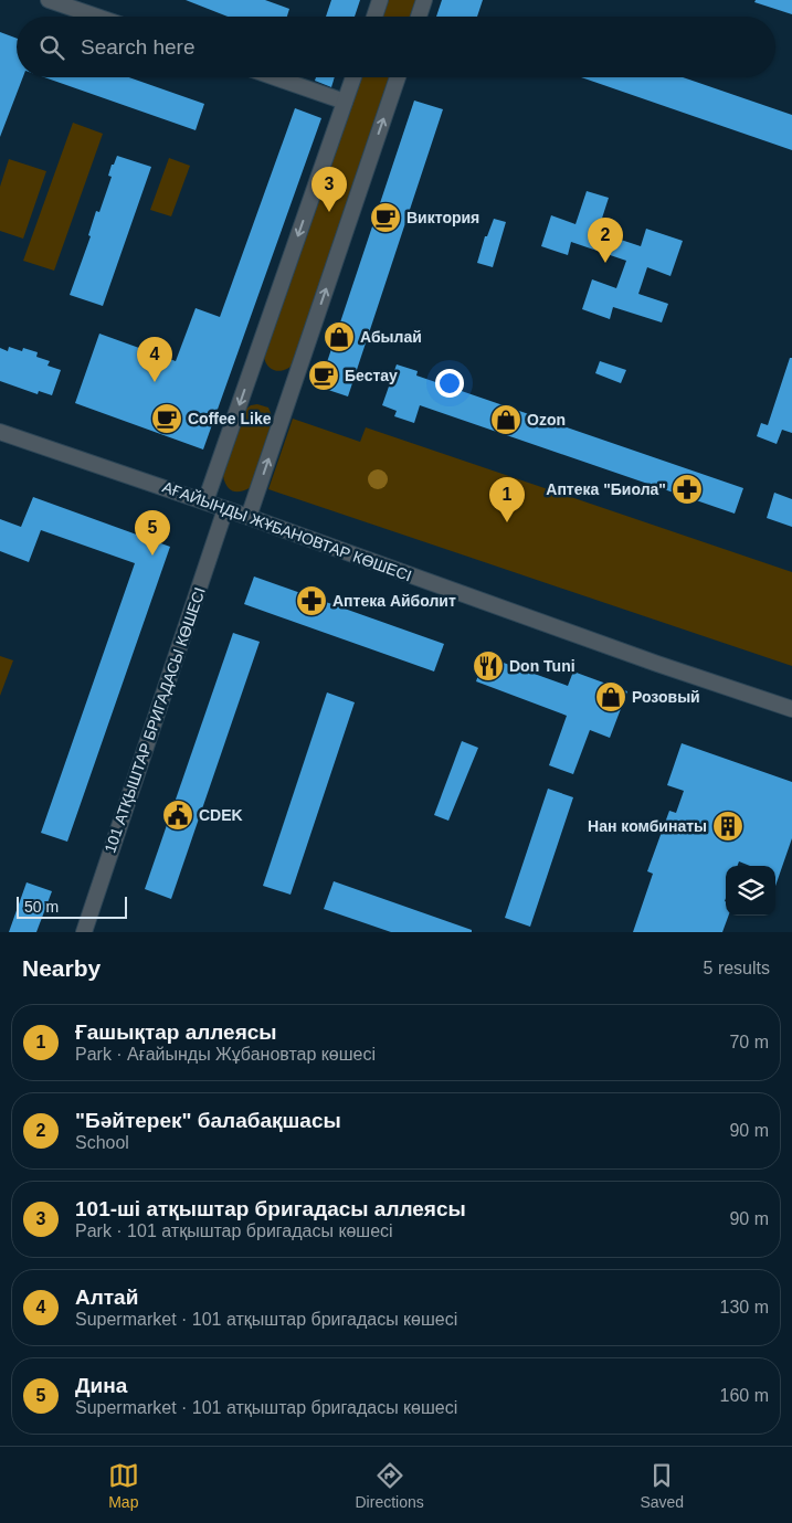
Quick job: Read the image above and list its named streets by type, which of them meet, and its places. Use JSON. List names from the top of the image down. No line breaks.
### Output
{"streets":{"street":["АҒАЙЫНДЫ ЖҰБАНОВТАР КӨШЕСІ","101 АТҚЫШТАР БРИГАДАСЫ КӨШЕСІ"]},"crossings":[["АҒАЙЫНДЫ ЖҰБАНОВТАР КӨШЕСІ","101 АТҚЫШТАР БРИГАДАСЫ КӨШЕСІ"]],"places":{"cafe":["Виктория","Бестау","Coffee Like"],"shop":["Абылай","Ozon","Розовый"],"pharmacy":["Аптека \"Биола\"","Аптека Айболит"],"restaurant":["Don Tuni"],"public building":["CDEK"],"building":["Нан комбинаты"]},"scale_bar":"50 m","page":{"search":"Search here","pins":["3","2","4","1","5"],"scale":"50 m","heading":["Nearby","5 results"],"list":[{"mark":"1","name":"Ғашықтар аллеясы","note":"Park · Ағайынды Жұбановтар көшесі","value":"70 m"},{"mark":"2","name":"\"Бәйтерек\" балабақшасы","note":"School","value":"90 m"},{"mark":"3","name":"101-ші атқыштар бригадасы аллеясы","note":"Park · 101 атқыштар бригадасы көшесі","value":"90 m"},{"mark":"4","name":"Алтай","note":"Supermarket · 101 атқыштар бригадасы көшесі","value":"130 m"},{"mark":"5","name":"Дина","note":"Supermarket · 101 атқыштар бригадасы көшесі","value":"160 m"}],"nav":["Map","Directions","Saved"]}}
